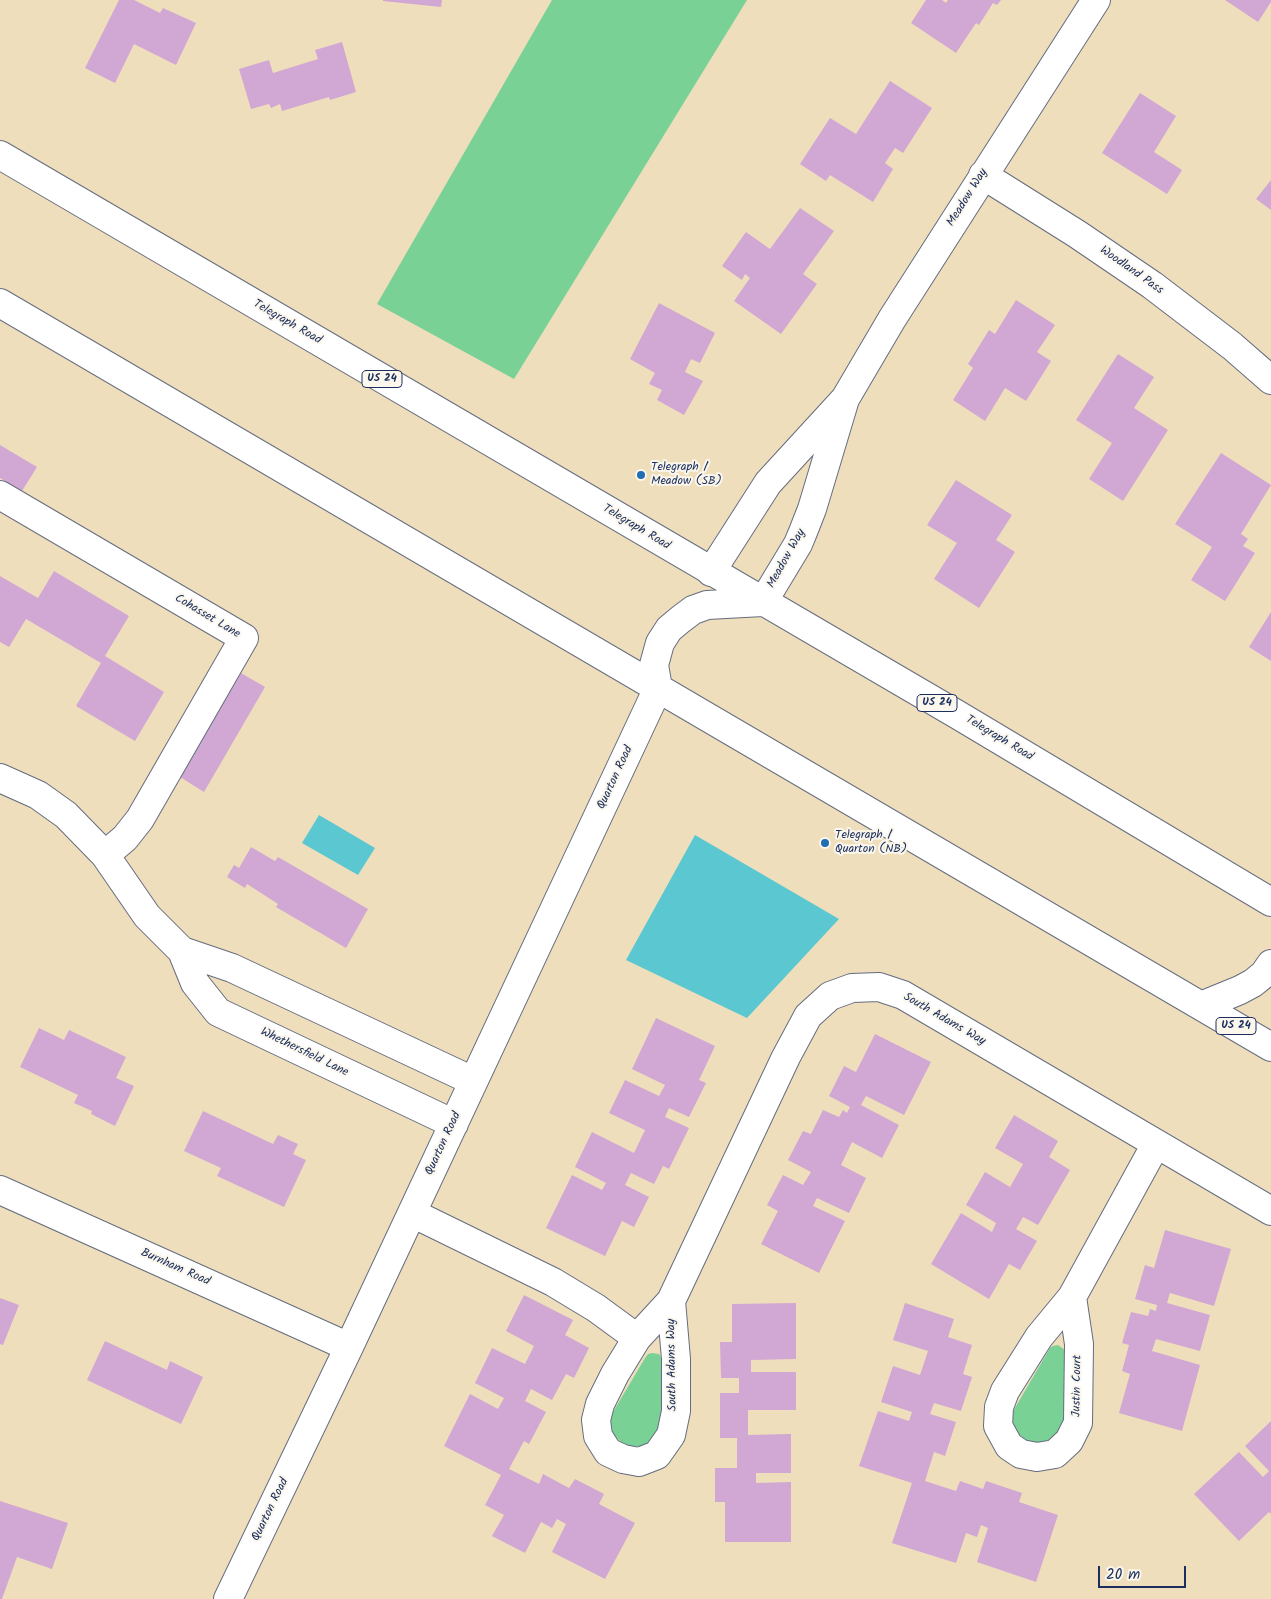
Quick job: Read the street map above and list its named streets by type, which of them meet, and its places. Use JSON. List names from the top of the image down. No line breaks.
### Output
{"streets":{"main road":["Meadow Way","Woodland Pass","Telegraph Road","US 24","Cohasset Lane","Quarton Road","South Adams Way","Whethersfield Lane","Burnham Road","Justin Court"]},"crossings":[["Meadow Way","Woodland Pass"],["Meadow Way","Telegraph Road"],["US 24","Quarton Road"],["Cohasset Lane","Whethersfield Lane"],["Quarton Road","Whethersfield Lane"],["Quarton Road","Burnham Road"],["South Adams Way","Justin Court"]],"places":["Telegraph / Meadow (SB)","Telegraph / Quarton (NB)"],"scale_bar":"20 m"}
